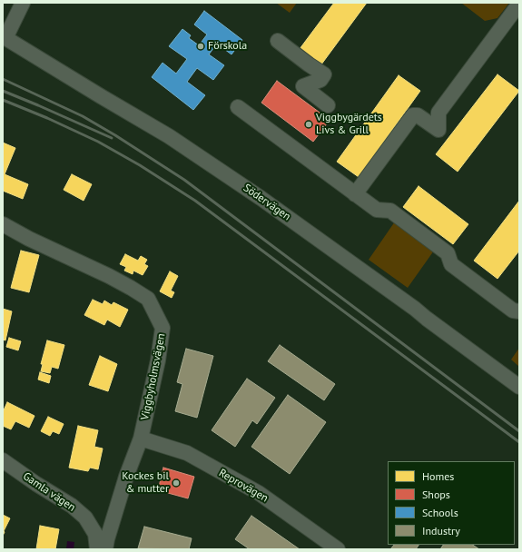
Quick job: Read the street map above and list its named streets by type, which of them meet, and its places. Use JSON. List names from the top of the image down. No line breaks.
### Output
{"streets":{"street":["Södervägen","Viggbyholmsvägen","Reprovägen","Gamla vägen"]},"crossings":[["Viggbyholmsvägen","Reprovägen"]],"places":["Förskola","Viggbygärdets Livs & Grill","Kockes bil & mutter"],"legend":["Homes","Shops","Schools","Industry"]}
